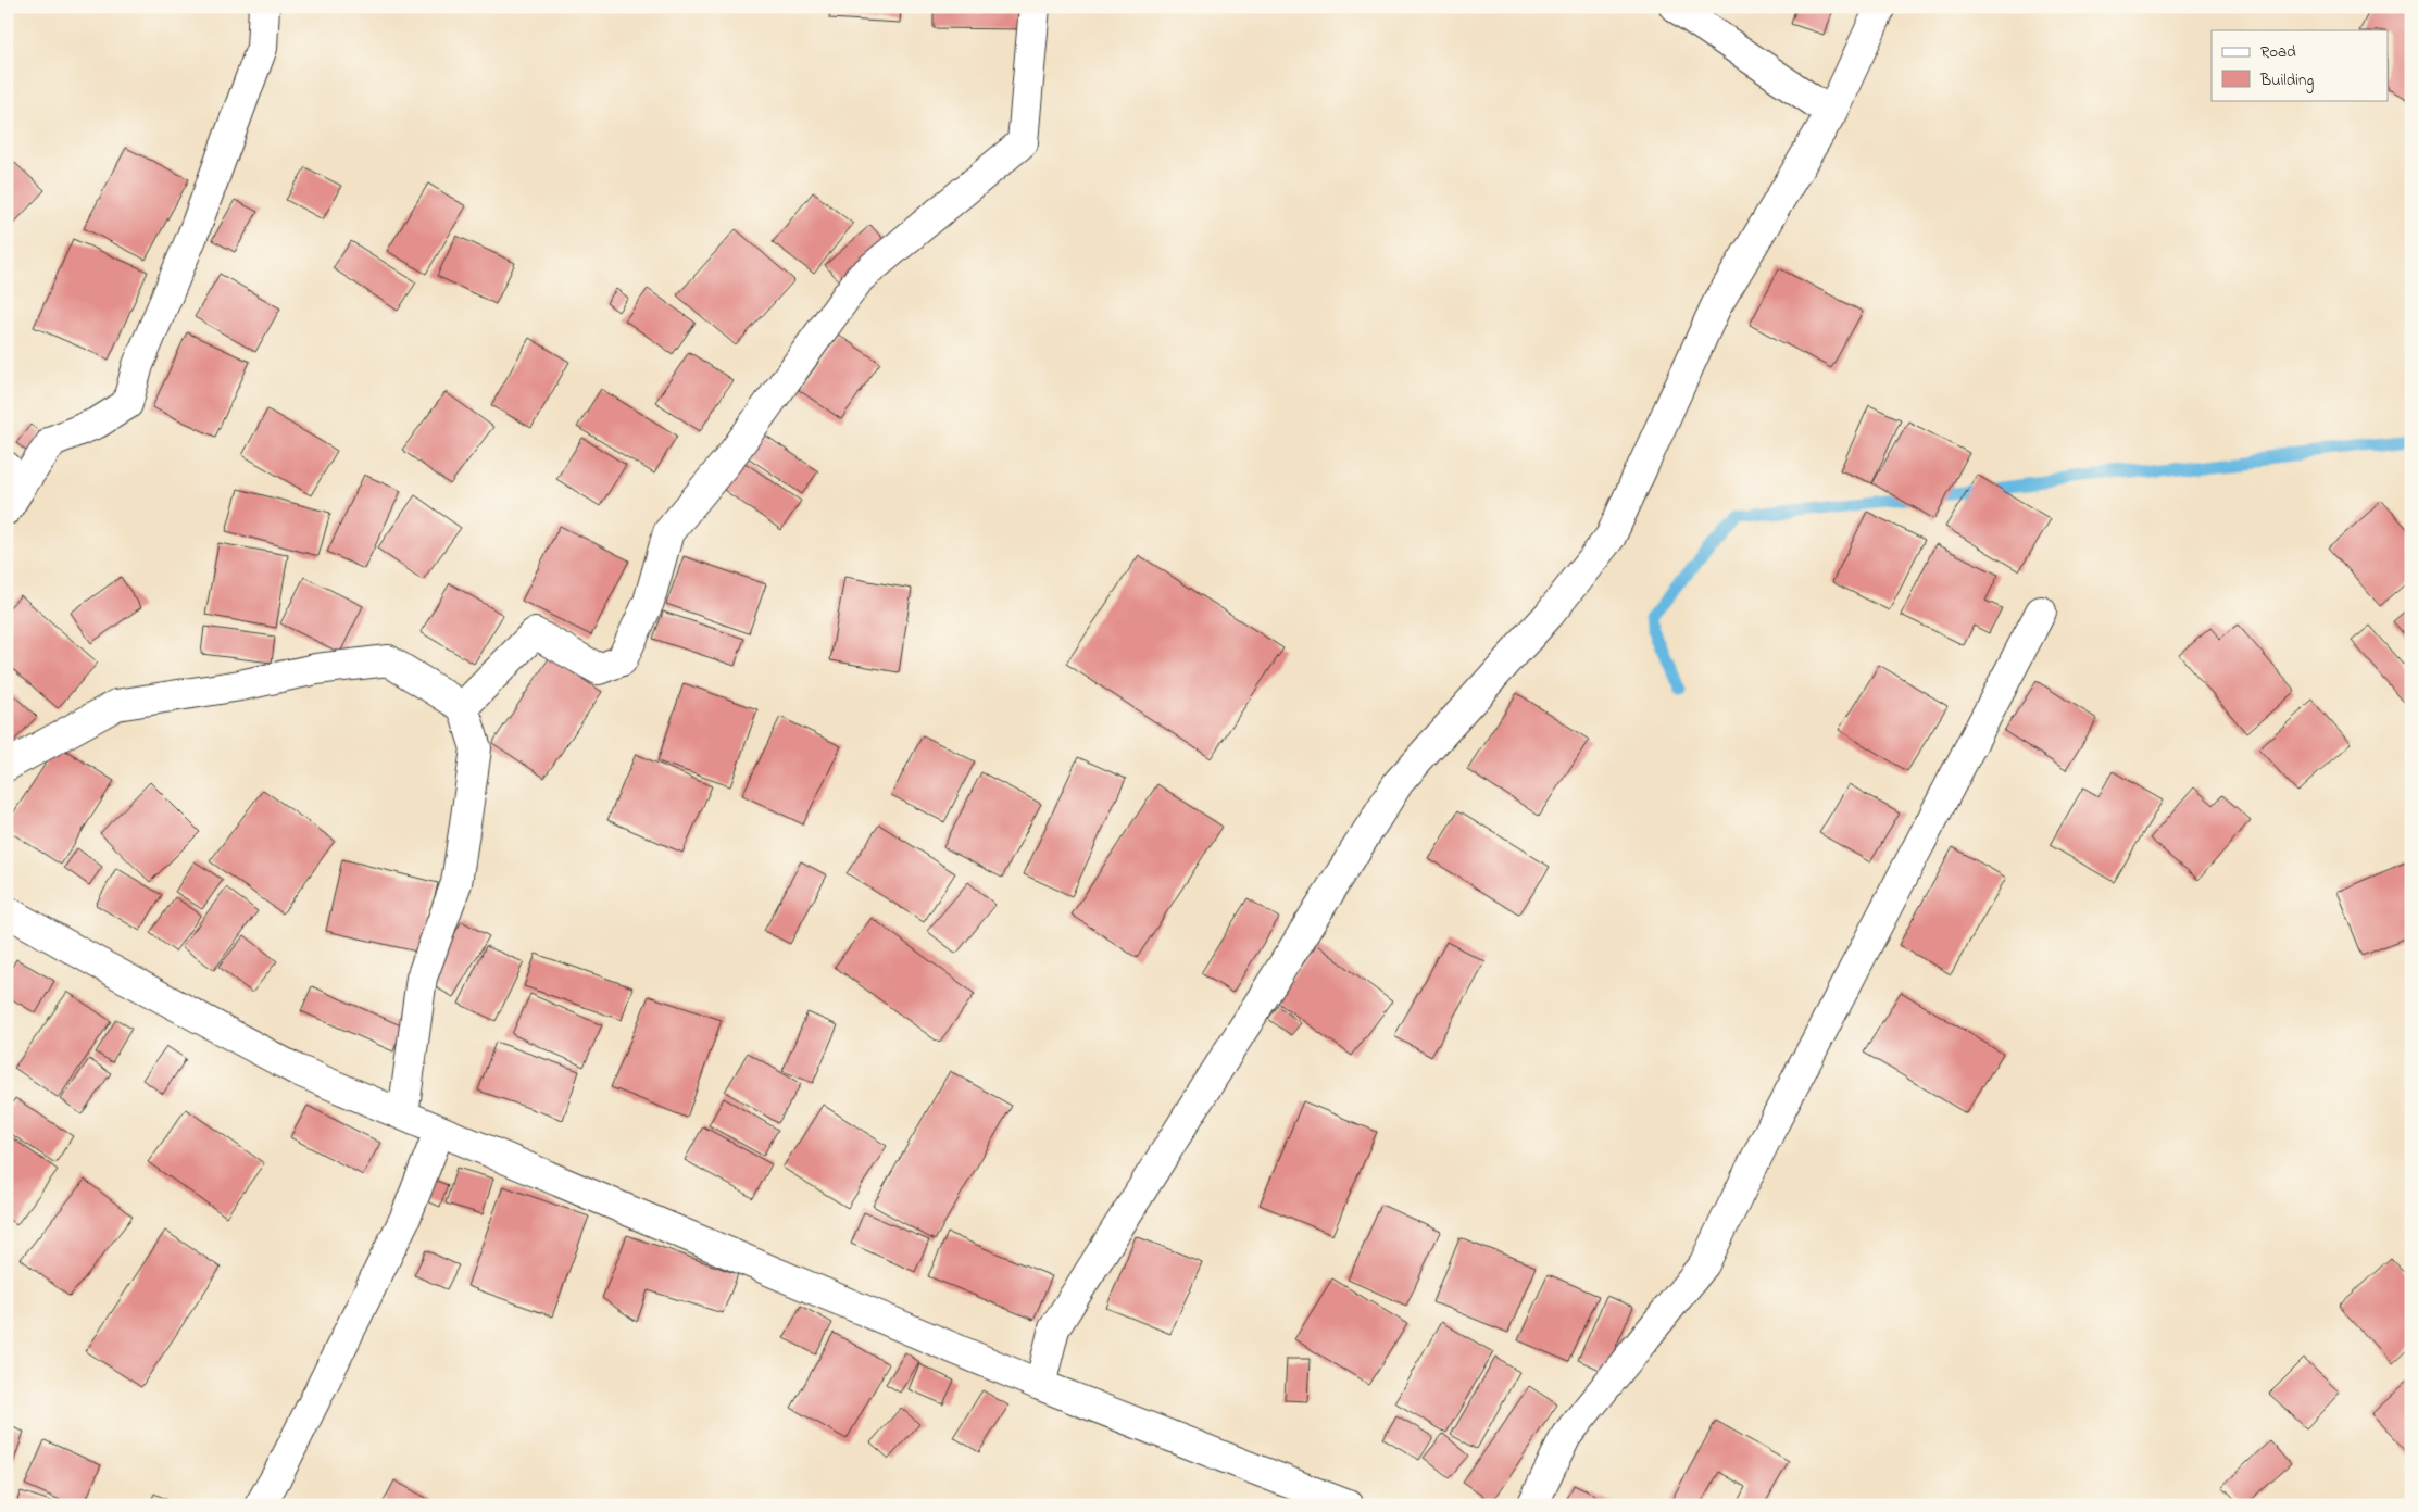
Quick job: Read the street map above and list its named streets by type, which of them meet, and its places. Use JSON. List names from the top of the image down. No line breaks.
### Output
{"legend":["Road","Building"]}
